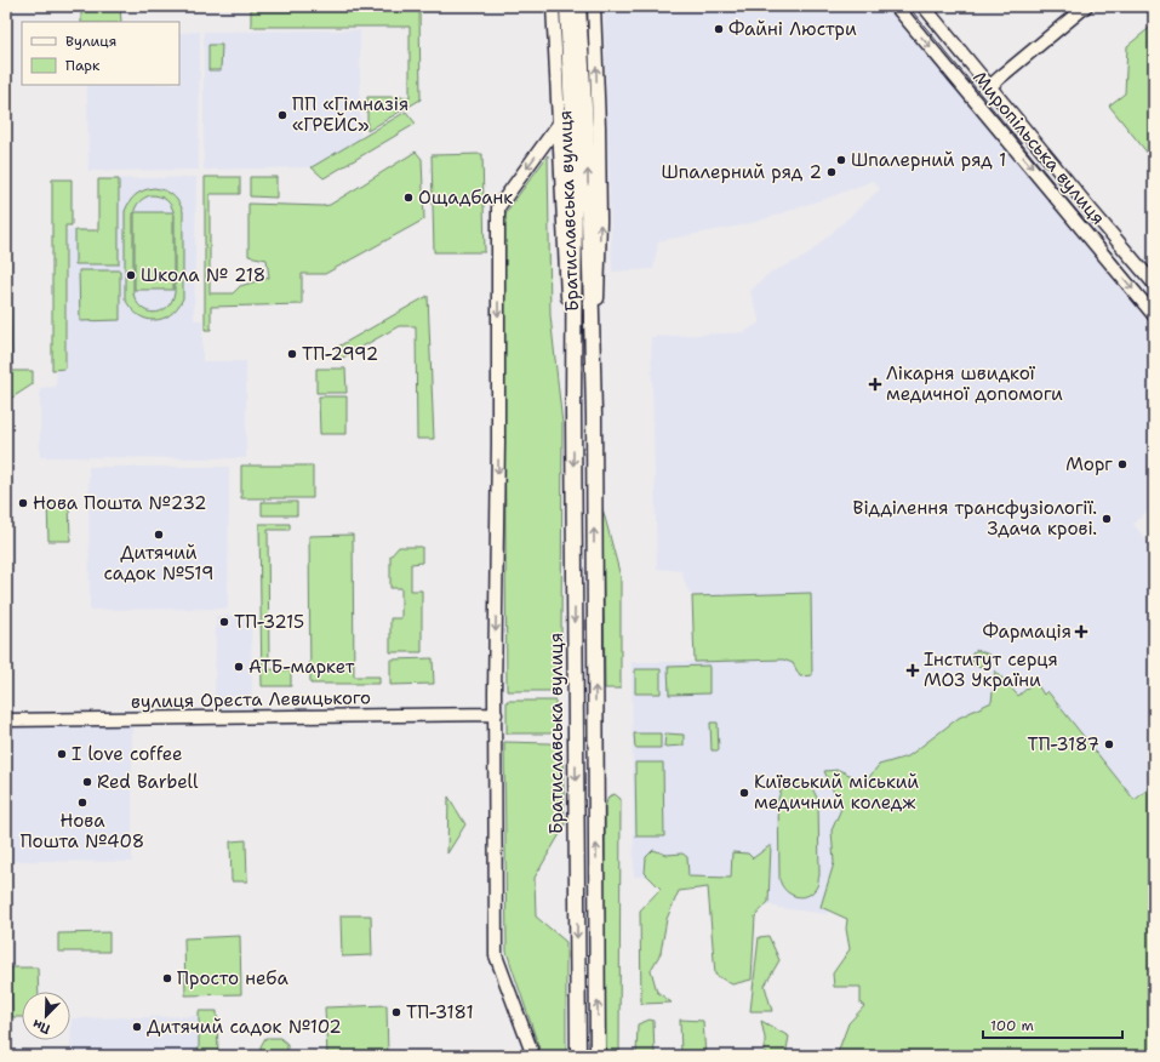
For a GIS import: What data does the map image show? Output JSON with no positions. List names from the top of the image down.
{
  "streets": {
    "main road": ["Братиславська вулиця"],
    "street": ["Миропільська вулиця", "вулиця Ореста Левицького"]
  },
  "places": {
    "other": [
      "Файні Люстри",
      "ПП «Гімназія «ГРЕЙС»",
      "Шпалерний ряд 1",
      "Шпалерний ряд 2",
      "Ощадбанк",
      "Школа № 218",
      "ТП-2992",
      "Морг",
      "Нова Пошта №232",
      "Відділення трансфузіології. Здача крові.",
      "Дитячий садок №519",
      "ТП-3215",
      "АТБ-маркет",
      "ТП-3187",
      "I love coffee",
      "Red Barbell",
      "Київський міський медичний коледж",
      "Нова Пошта №408",
      "Просто неба",
      "ТП-3181",
      "Дитячий садок №102"
    ],
    "health": ["Лікарня швидкої медичної допомоги", "Фармація", "Інститут серця МОЗ України"]
  },
  "legend": ["Вулиця", "Парк"],
  "scale_bar": "100 m",
  "north": "bottom left"
}
